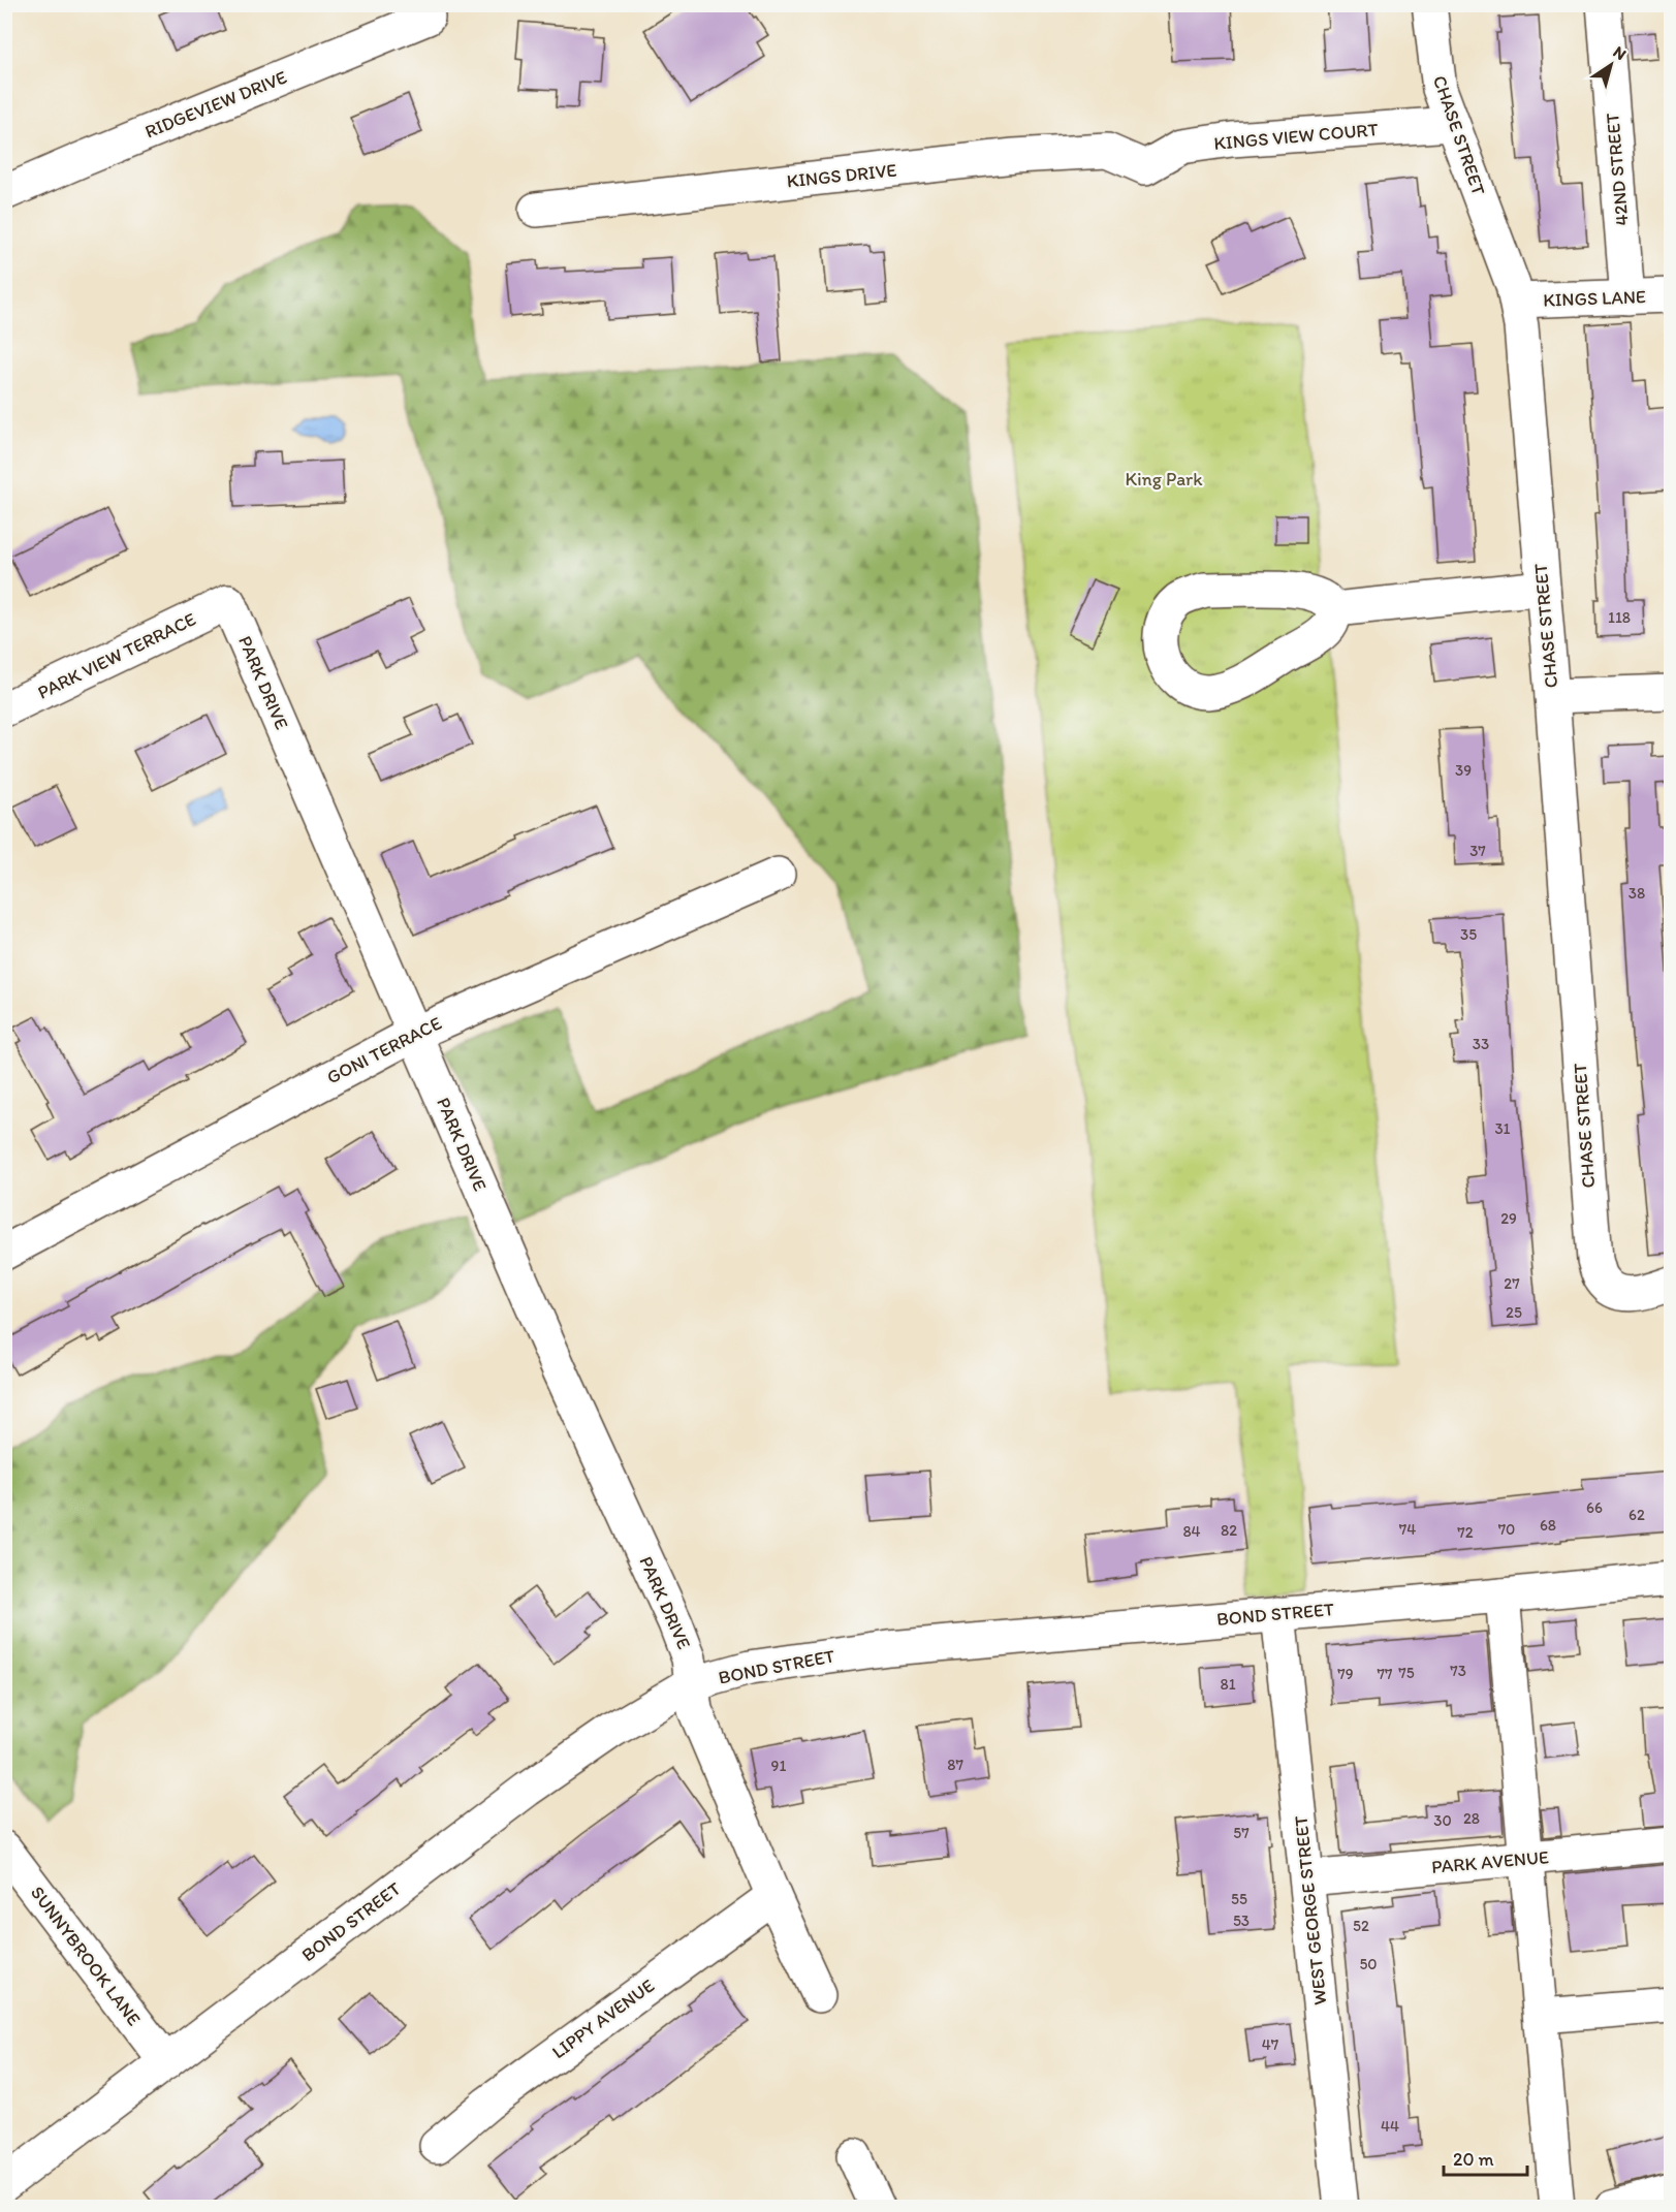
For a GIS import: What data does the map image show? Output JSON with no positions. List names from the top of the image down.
{
  "streets": {
    "street": [
      "RIDGEVIEW DRIVE",
      "CHASE STREET",
      "KINGS VIEW COURT",
      "42ND STREET",
      "KINGS DRIVE",
      "KINGS LANE",
      "PARK VIEW TERRACE",
      "PARK DRIVE",
      "GONI TERRACE",
      "BOND STREET",
      "PARK AVENUE",
      "WEST GEORGE STREET",
      "SUNNYBROOK LANE",
      "LIPPY AVENUE"
    ]
  },
  "crossings": [
    ["CHASE STREET", "KINGS VIEW COURT"],
    ["CHASE STREET", "KINGS LANE"],
    ["KINGS VIEW COURT", "KINGS DRIVE"],
    ["42ND STREET", "KINGS LANE"],
    ["PARK VIEW TERRACE", "PARK DRIVE"],
    ["PARK DRIVE", "GONI TERRACE"],
    ["PARK DRIVE", "BOND STREET"],
    ["BOND STREET", "WEST GEORGE STREET"],
    ["BOND STREET", "SUNNYBROOK LANE"],
    ["PARK AVENUE", "WEST GEORGE STREET"]
  ],
  "parks": ["King Park"],
  "house_numbers": [
    "118",
    "39",
    "37",
    "38",
    "35",
    "33",
    "31",
    "29",
    "27",
    "25",
    "66",
    "62",
    "68",
    "74",
    "70",
    "82",
    "84",
    "72",
    "73",
    "75",
    "79",
    "77",
    "81",
    "87",
    "91",
    "28",
    "30",
    "57",
    "55",
    "53",
    "52",
    "50",
    "47",
    "44"
  ],
  "scale_bar": "20 m",
  "north": "top right"
}
